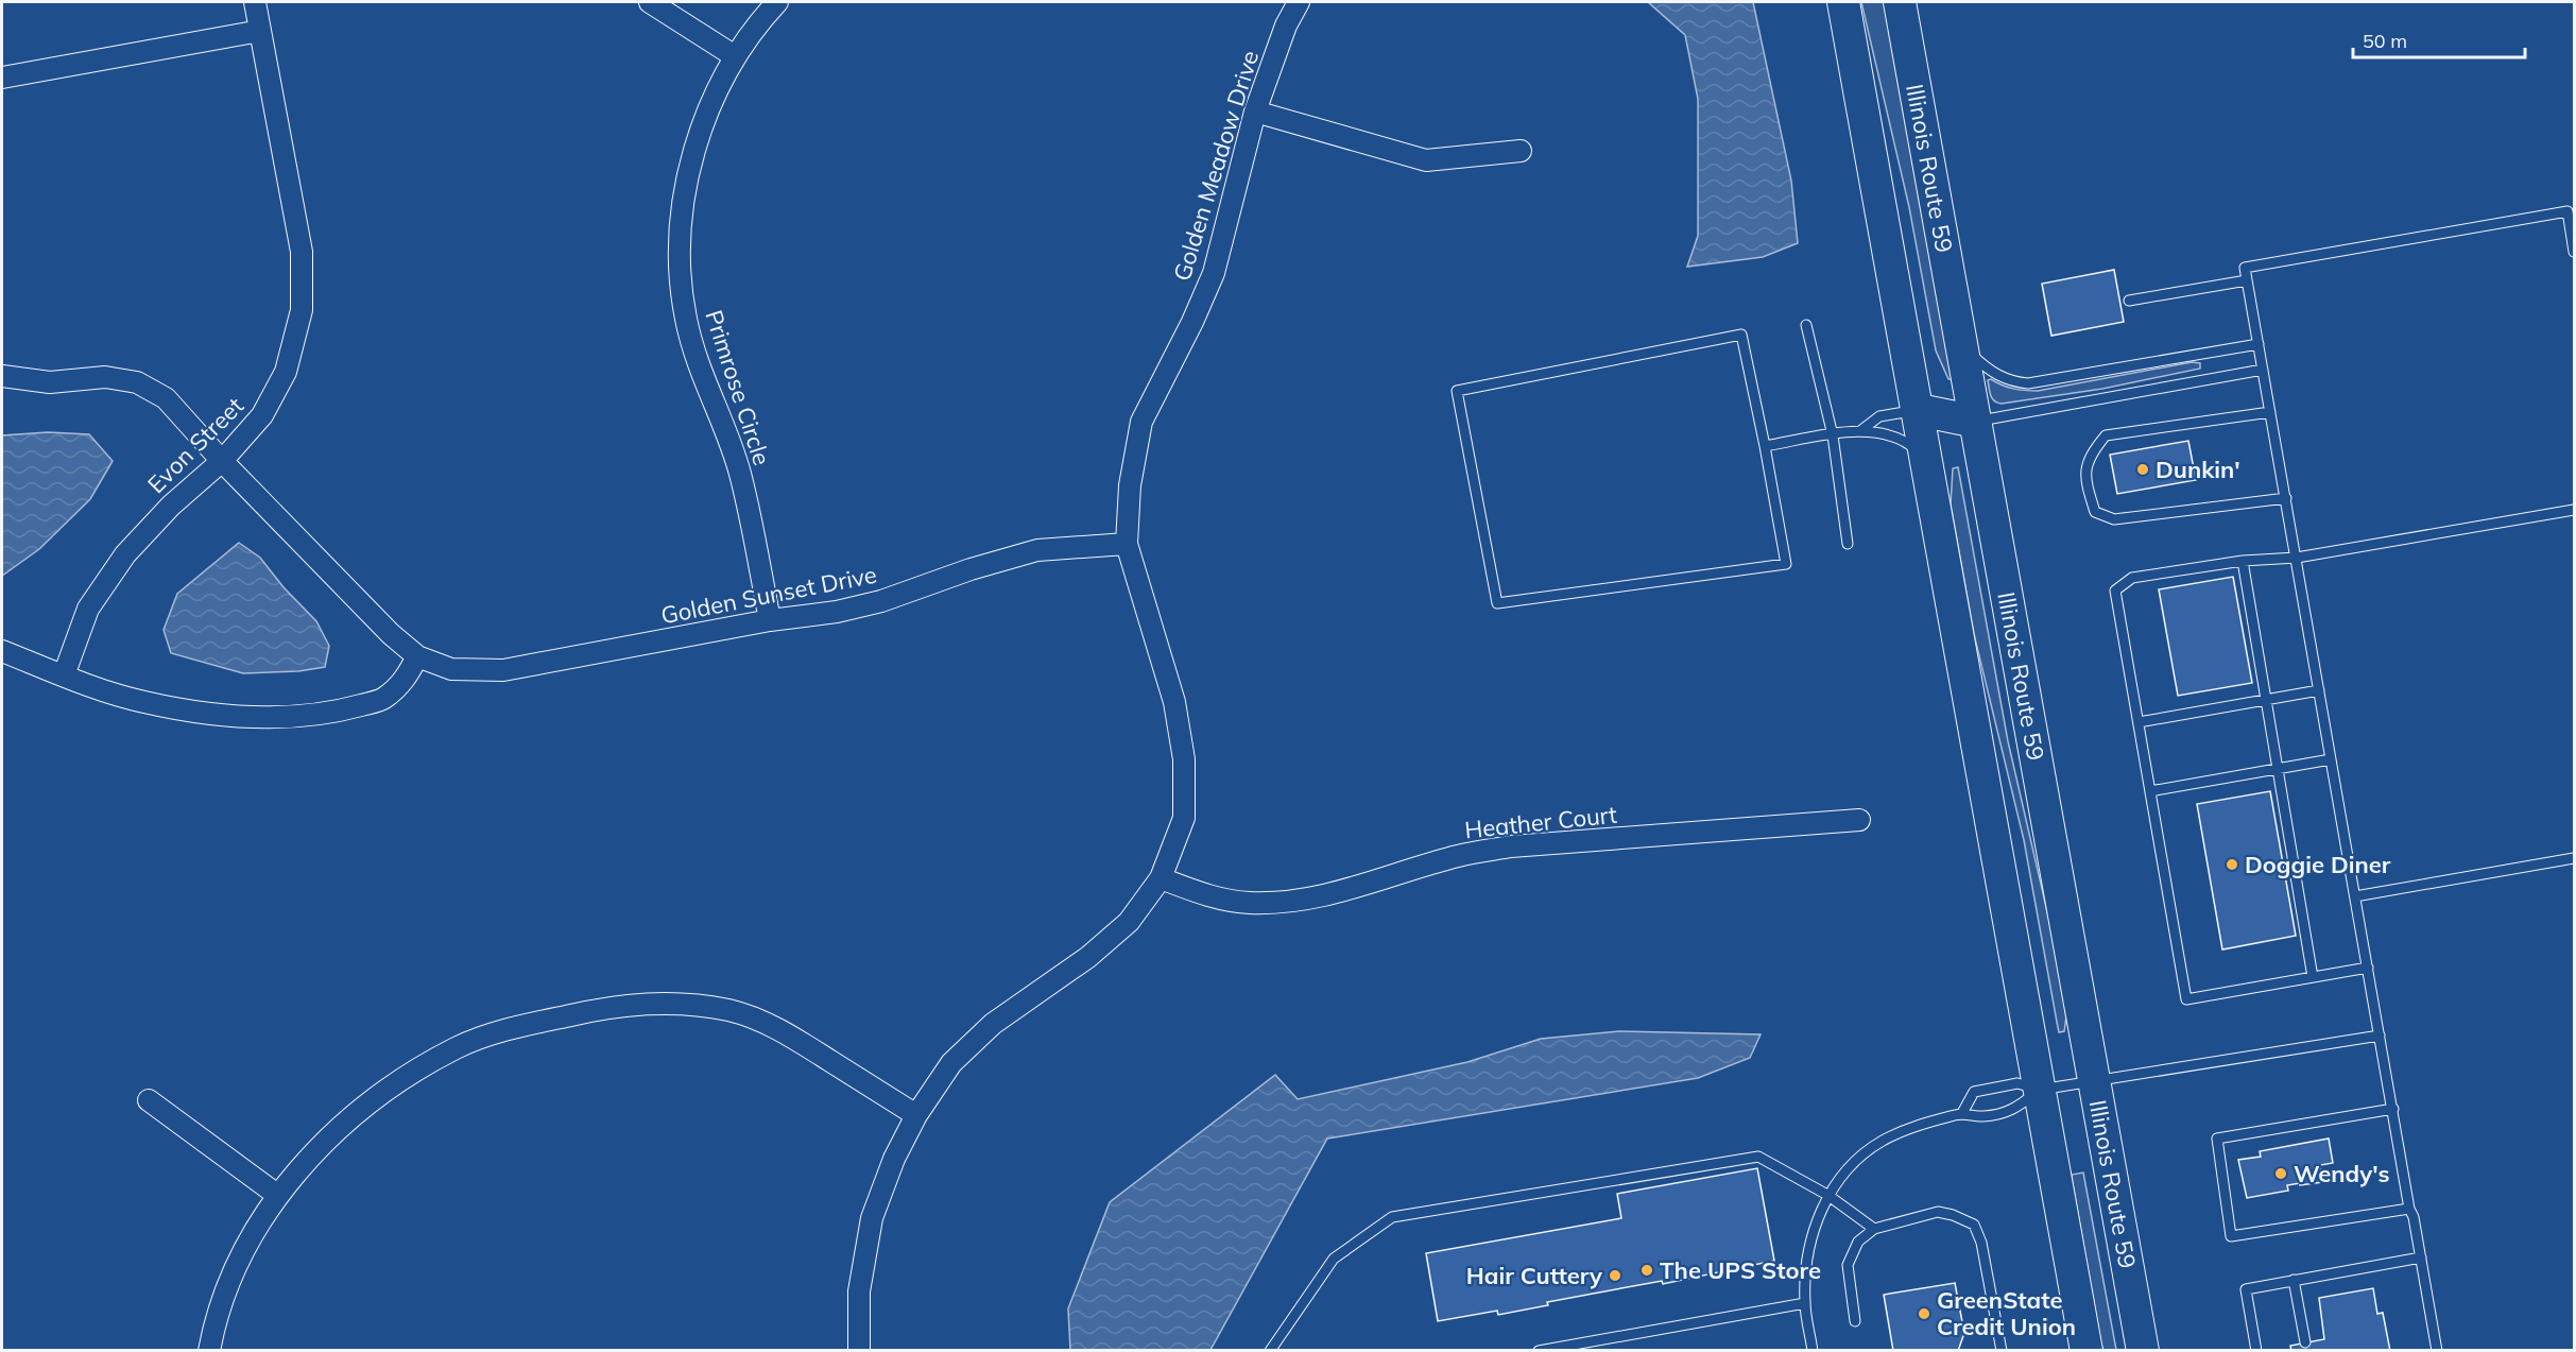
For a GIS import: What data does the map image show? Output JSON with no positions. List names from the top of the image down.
{
  "streets": {
    "main road": ["Illinois Route 59"],
    "street": [
      "Golden Meadow Drive",
      "Primrose Circle",
      "Evon Street",
      "Golden Sunset Drive",
      "Heather Court"
    ]
  },
  "crossings": [
    ["Golden Meadow Drive", "Golden Sunset Drive"],
    ["Golden Meadow Drive", "Heather Court"],
    ["Primrose Circle", "Golden Sunset Drive"],
    ["Evon Street", "Golden Sunset Drive"]
  ],
  "places": [
    "Dunkin'",
    "Doggie Diner",
    "Wendy's",
    "The UPS Store",
    "Hair Cuttery",
    "GreenState Credit Union"
  ],
  "scale_bar": "50 m"
}
